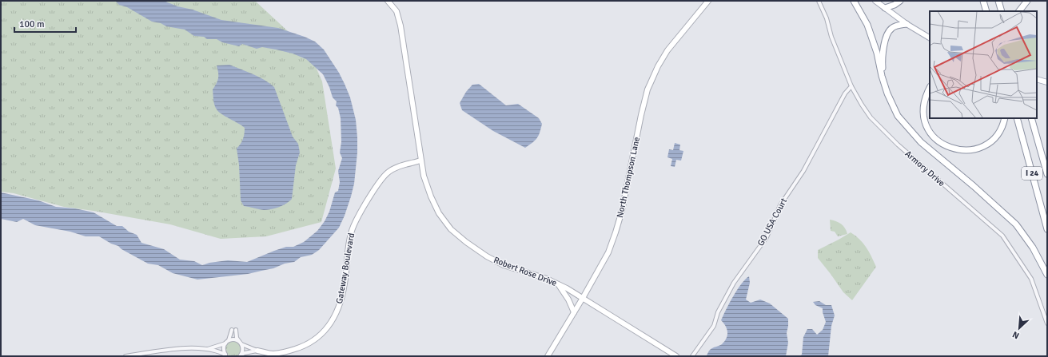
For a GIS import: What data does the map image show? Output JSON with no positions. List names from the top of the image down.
{
  "streets": {
    "highway": ["I 24"],
    "street": [
      "Armory Drive",
      "North Thompson Lane",
      "GO USA Court",
      "Gateway Boulevard",
      "Robert Rose Drive"
    ]
  },
  "crossings": [
    ["Armory Drive", "GO USA Court"],
    ["North Thompson Lane", "Robert Rose Drive"],
    ["Gateway Boulevard", "Robert Rose Drive"]
  ],
  "scale_bar": "100 m",
  "north": "bottom left"
}
